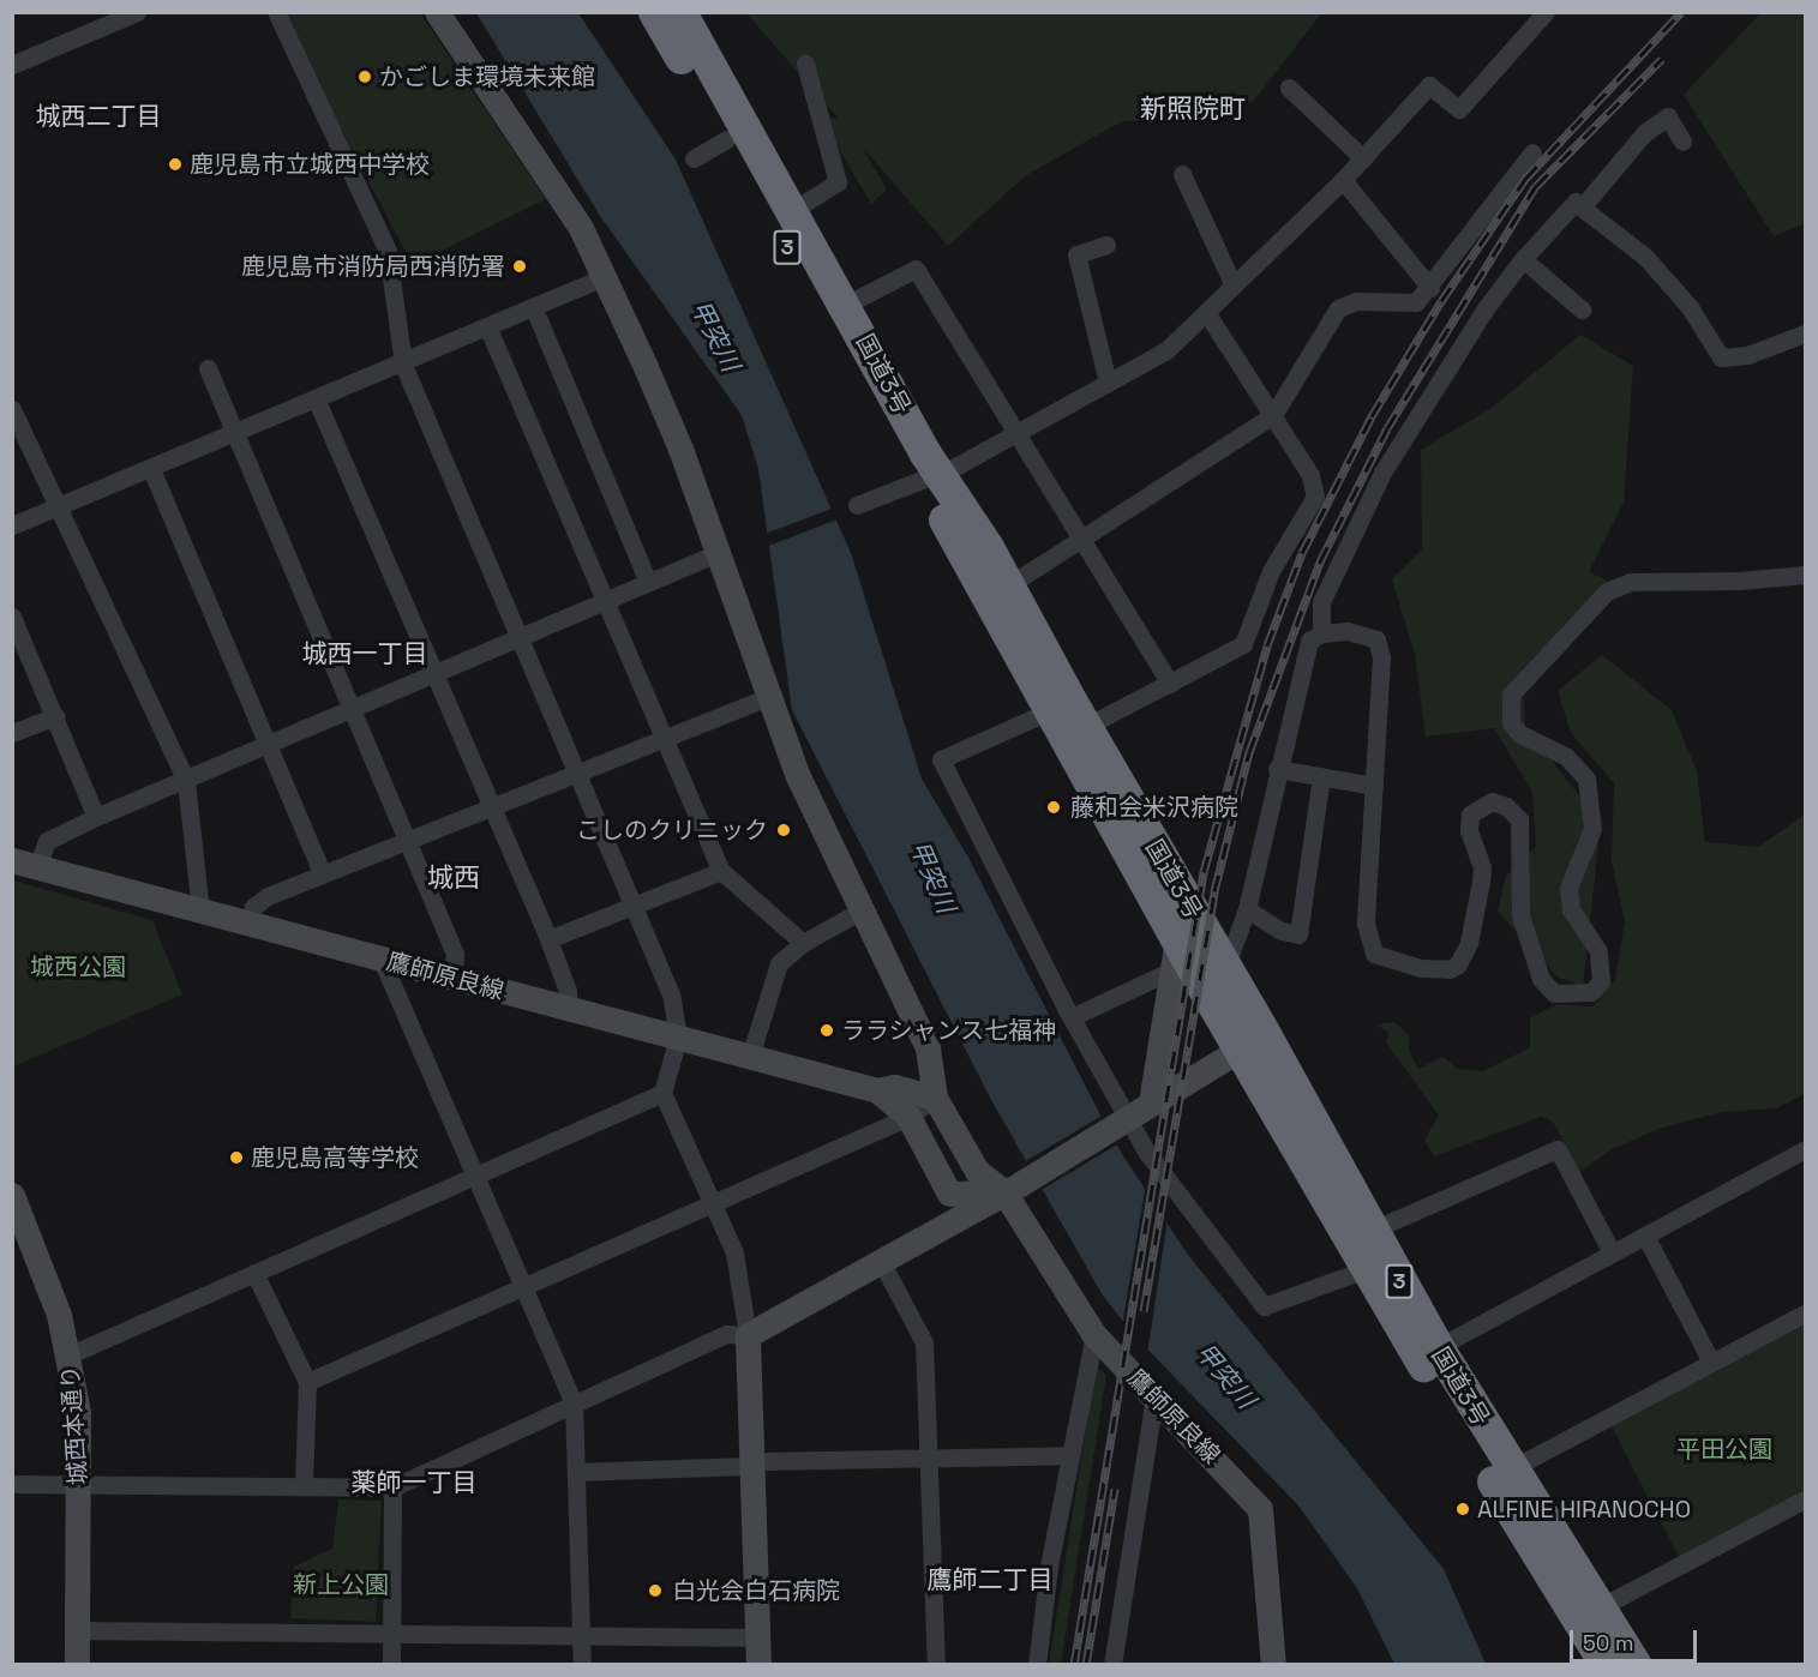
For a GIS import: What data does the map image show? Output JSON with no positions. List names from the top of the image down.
{
  "streets": {
    "highway": ["3", "国道3号"],
    "street": ["鷹師原良線", "城西本通り"]
  },
  "districts": [
    "新照院町",
    "城西二丁目",
    "城西一丁目",
    "城西",
    "薬師一丁目",
    "鷹師二丁目"
  ],
  "water": ["甲突川"],
  "parks": ["城西公園", "平田公園", "新上公園"],
  "places": [
    "かごしま環境未来館",
    "鹿児島市立城西中学校",
    "鹿児島市消防局西消防署",
    "藤和会米沢病院",
    "こしのクリニック",
    "ララシャンス七福神",
    "鹿児島高等学校",
    "ALFINE HIRANOCHO",
    "白光会白石病院"
  ],
  "scale_bar": "50 m"
}
